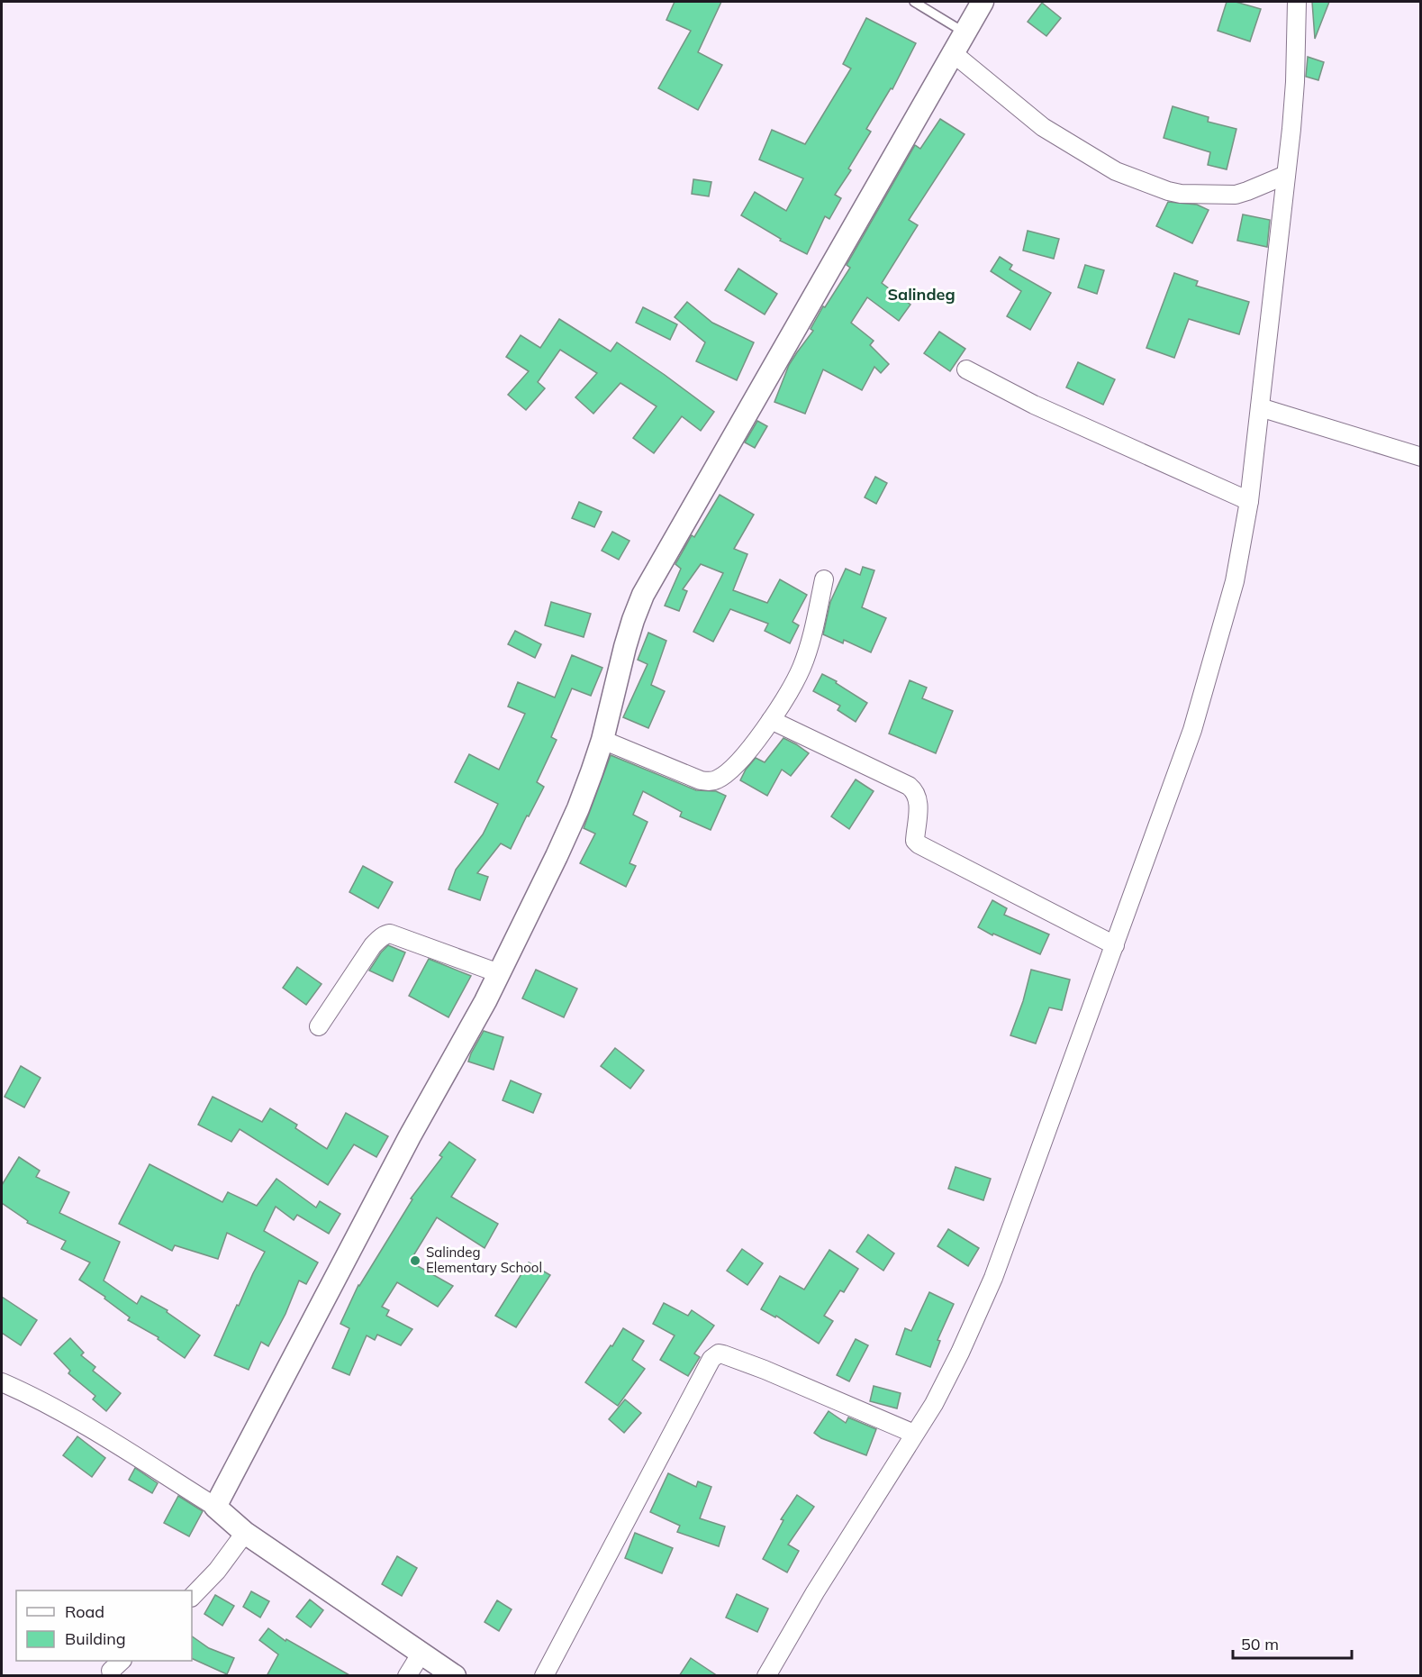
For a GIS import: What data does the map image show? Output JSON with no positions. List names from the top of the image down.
{
  "districts": ["Salindeg"],
  "places": ["Salindeg Elementary School"],
  "legend": ["Road", "Building"],
  "scale_bar": "50 m"
}
